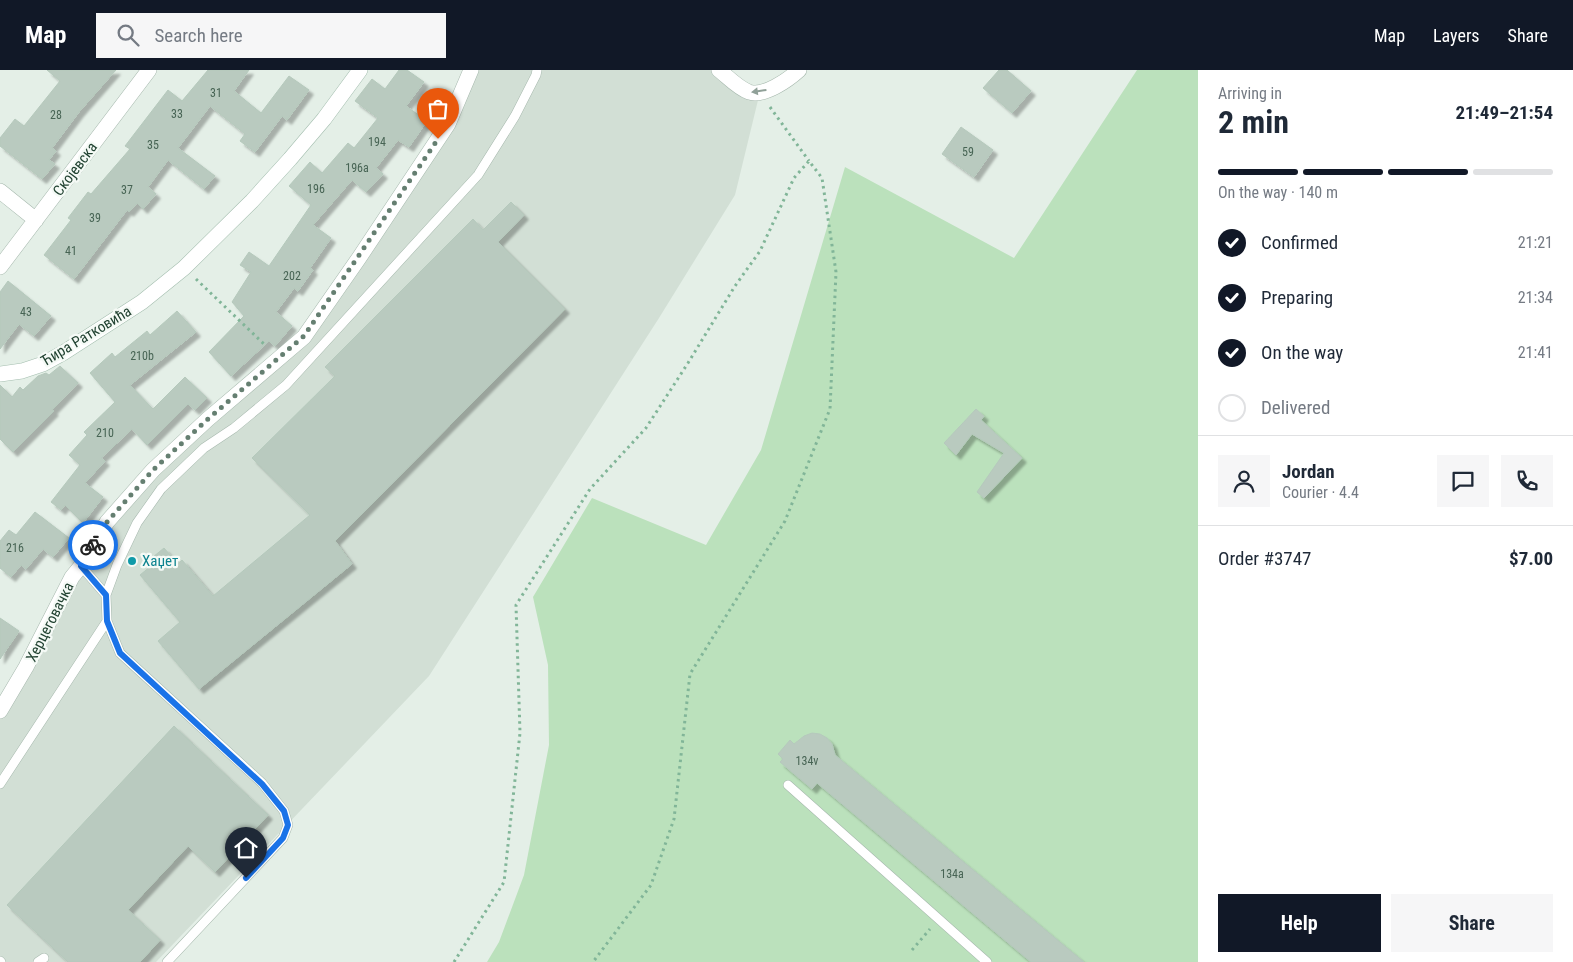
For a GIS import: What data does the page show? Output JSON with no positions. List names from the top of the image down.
{
  "streets": {
    "street": ["Скојевска", "Ћира Ратковића", "Херцеговачка"]
  },
  "places": ["Хаџет"],
  "house_numbers": [
    "31",
    "33",
    "28",
    "194",
    "35",
    "59",
    "196a",
    "196",
    "37",
    "39",
    "41",
    "202",
    "43",
    "210b",
    "210",
    "216",
    "134v",
    "134a"
  ],
  "page": {
    "header": "Map",
    "search": "Search here",
    "nav": ["Map", "Layers", "Share"],
    "heading": ["2 min", "Arriving in", "21:49–21:54"],
    "panel": [
      "Jordan",
      "Courier · 4.4",
      "Order #3747",
      "$7.00"
    ],
    "bar": "On the way · 140 m",
    "list": [
      ["Confirmed", "21:21"],
      ["Preparing", "21:34"],
      ["On the way", "21:41"],
      "Delivered"
    ],
    "buttons": ["Help", "Share"]
  }
}
